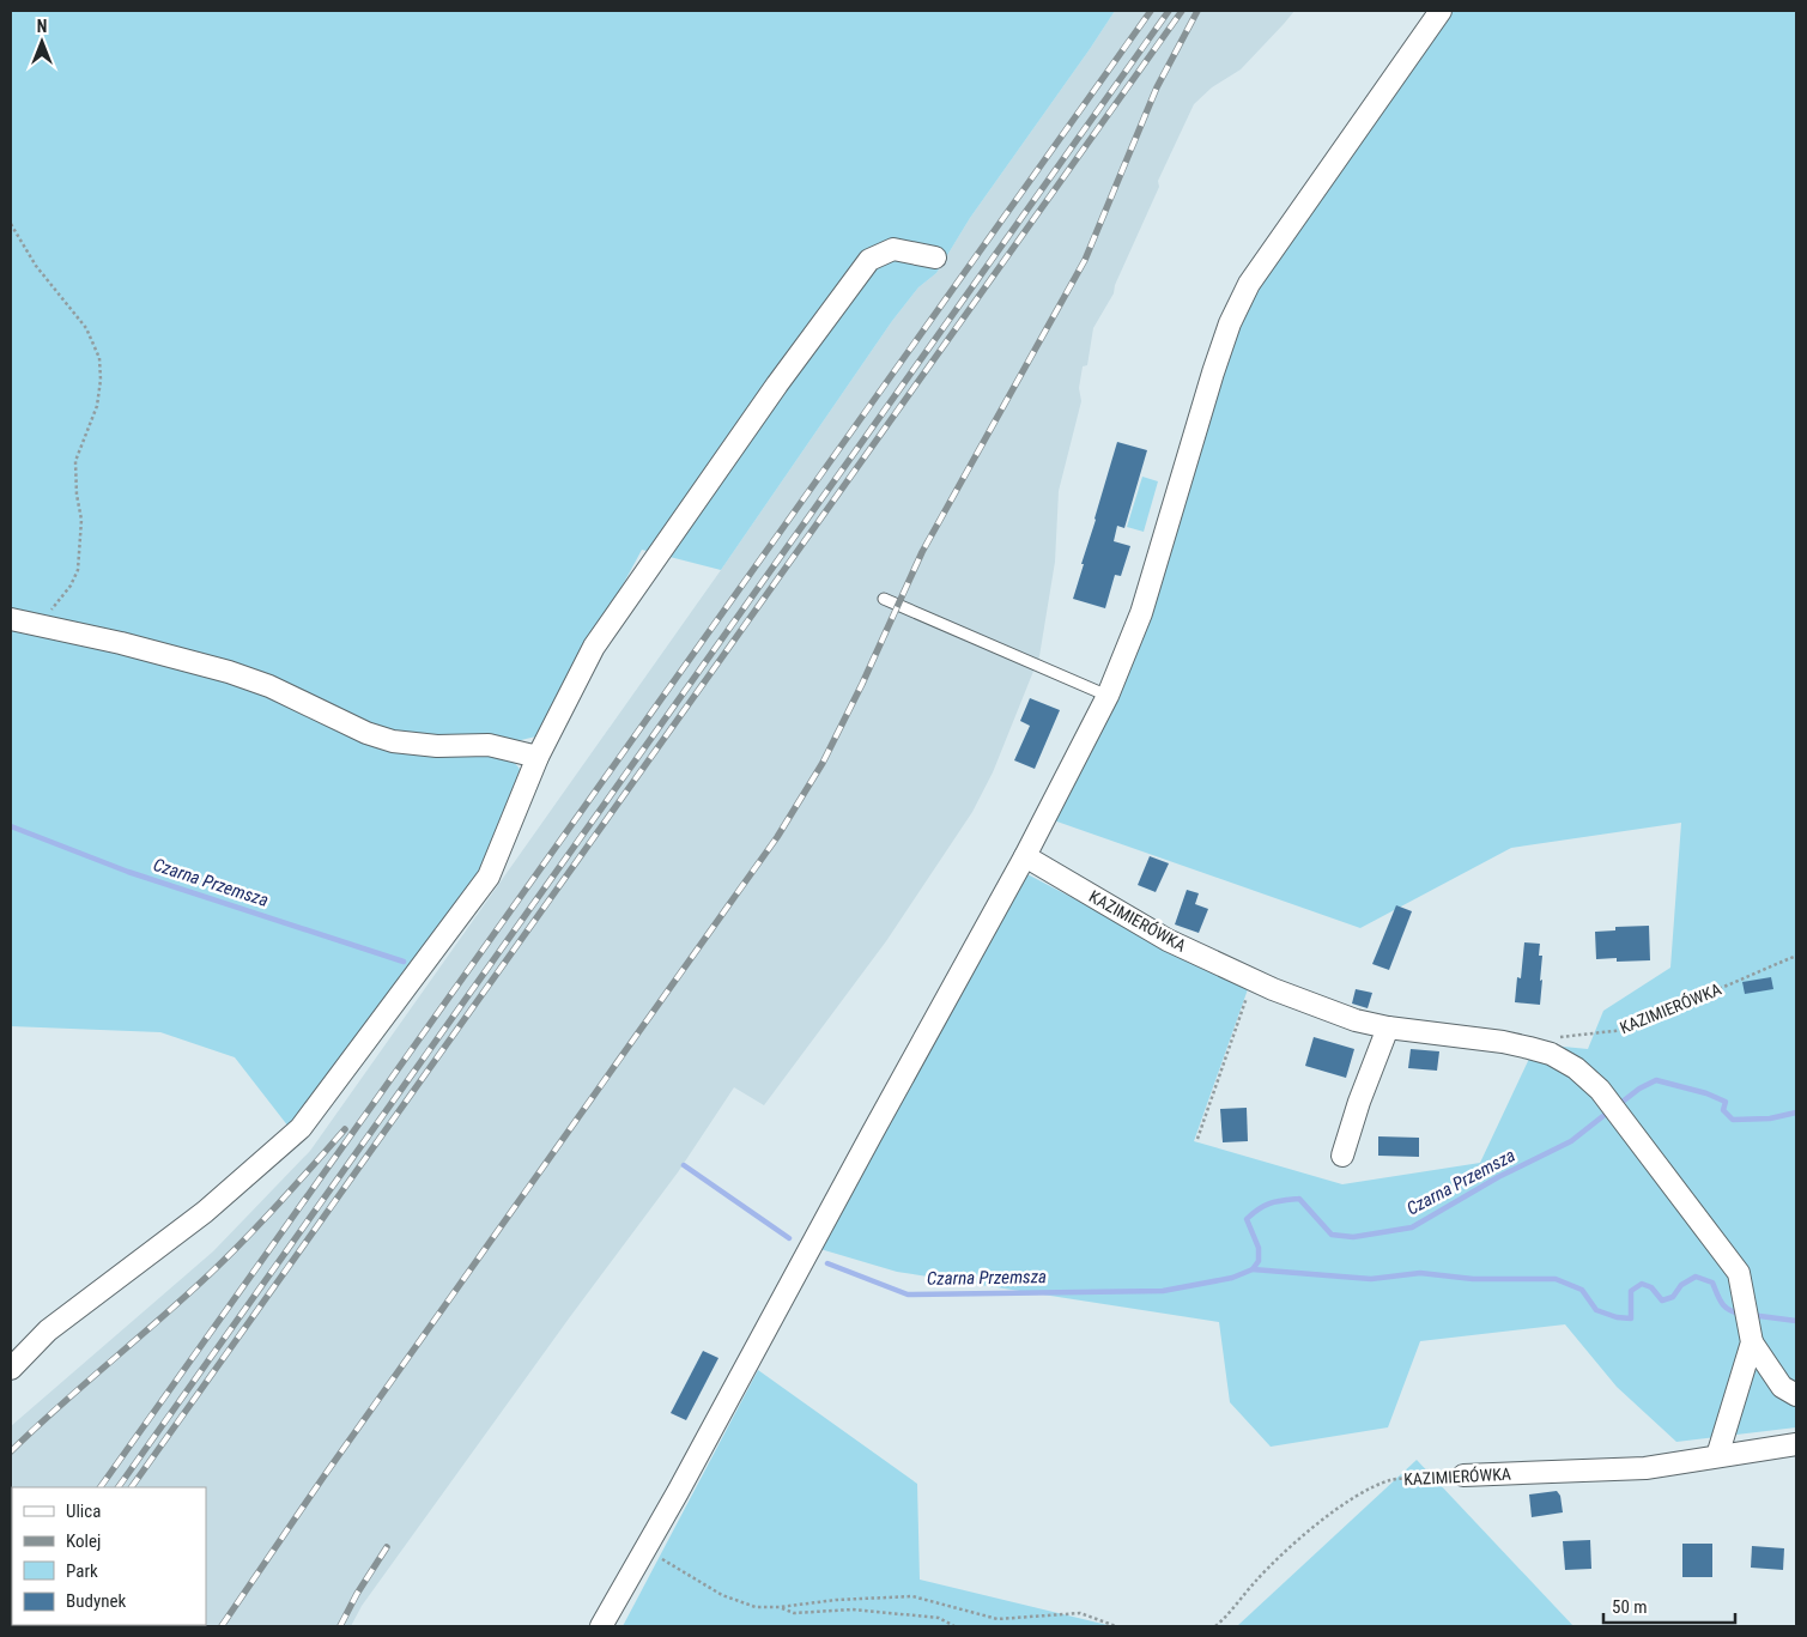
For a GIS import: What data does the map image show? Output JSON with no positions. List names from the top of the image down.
{
  "streets": {
    "street": ["KAZIMIERÓWKA"]
  },
  "water": ["Czarna Przemsza"],
  "legend": [
    "Ulica",
    "Kolej",
    "Park",
    "Budynek"
  ],
  "scale_bar": "50 m",
  "north": "top"
}
